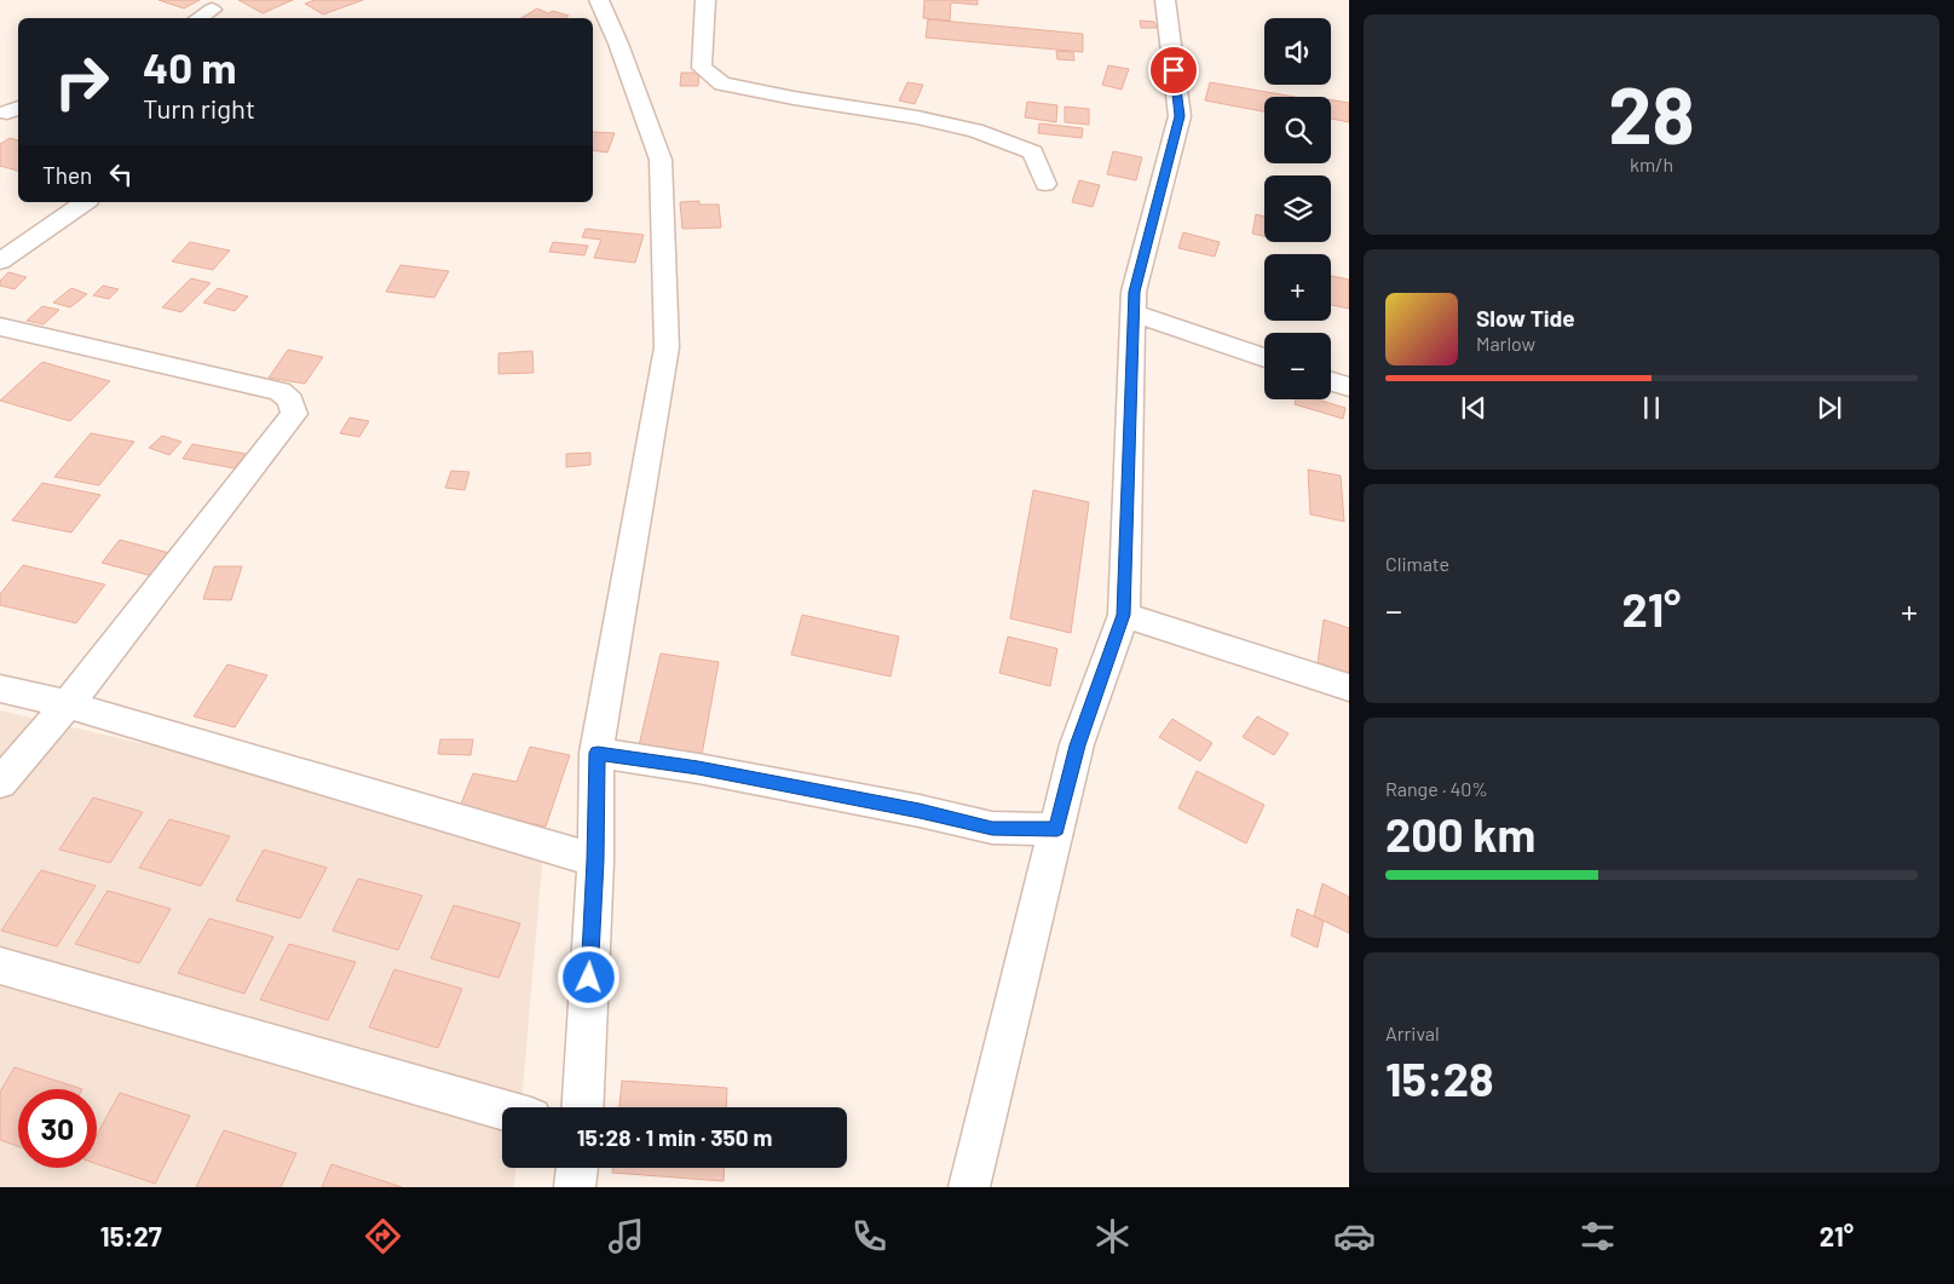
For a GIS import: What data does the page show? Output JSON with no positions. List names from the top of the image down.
{
  "page": {
    "tile": [
      ["28", "km/h"],
      "Climate",
      ["Range · 40%", "200 km"],
      ["Arrival", "15:28"]
    ],
    "map_buttons": ["+", "−"],
    "turn": ["40 m", "Turn right"],
    "then": "Then",
    "song": ["Slow Tide", "Marlow"],
    "heat": ["−", "21°", "+"],
    "limit": "30",
    "trip": "15:28 · 1 min · 350 m",
    "tabs": ["15:27", "21°"]
  }
}
